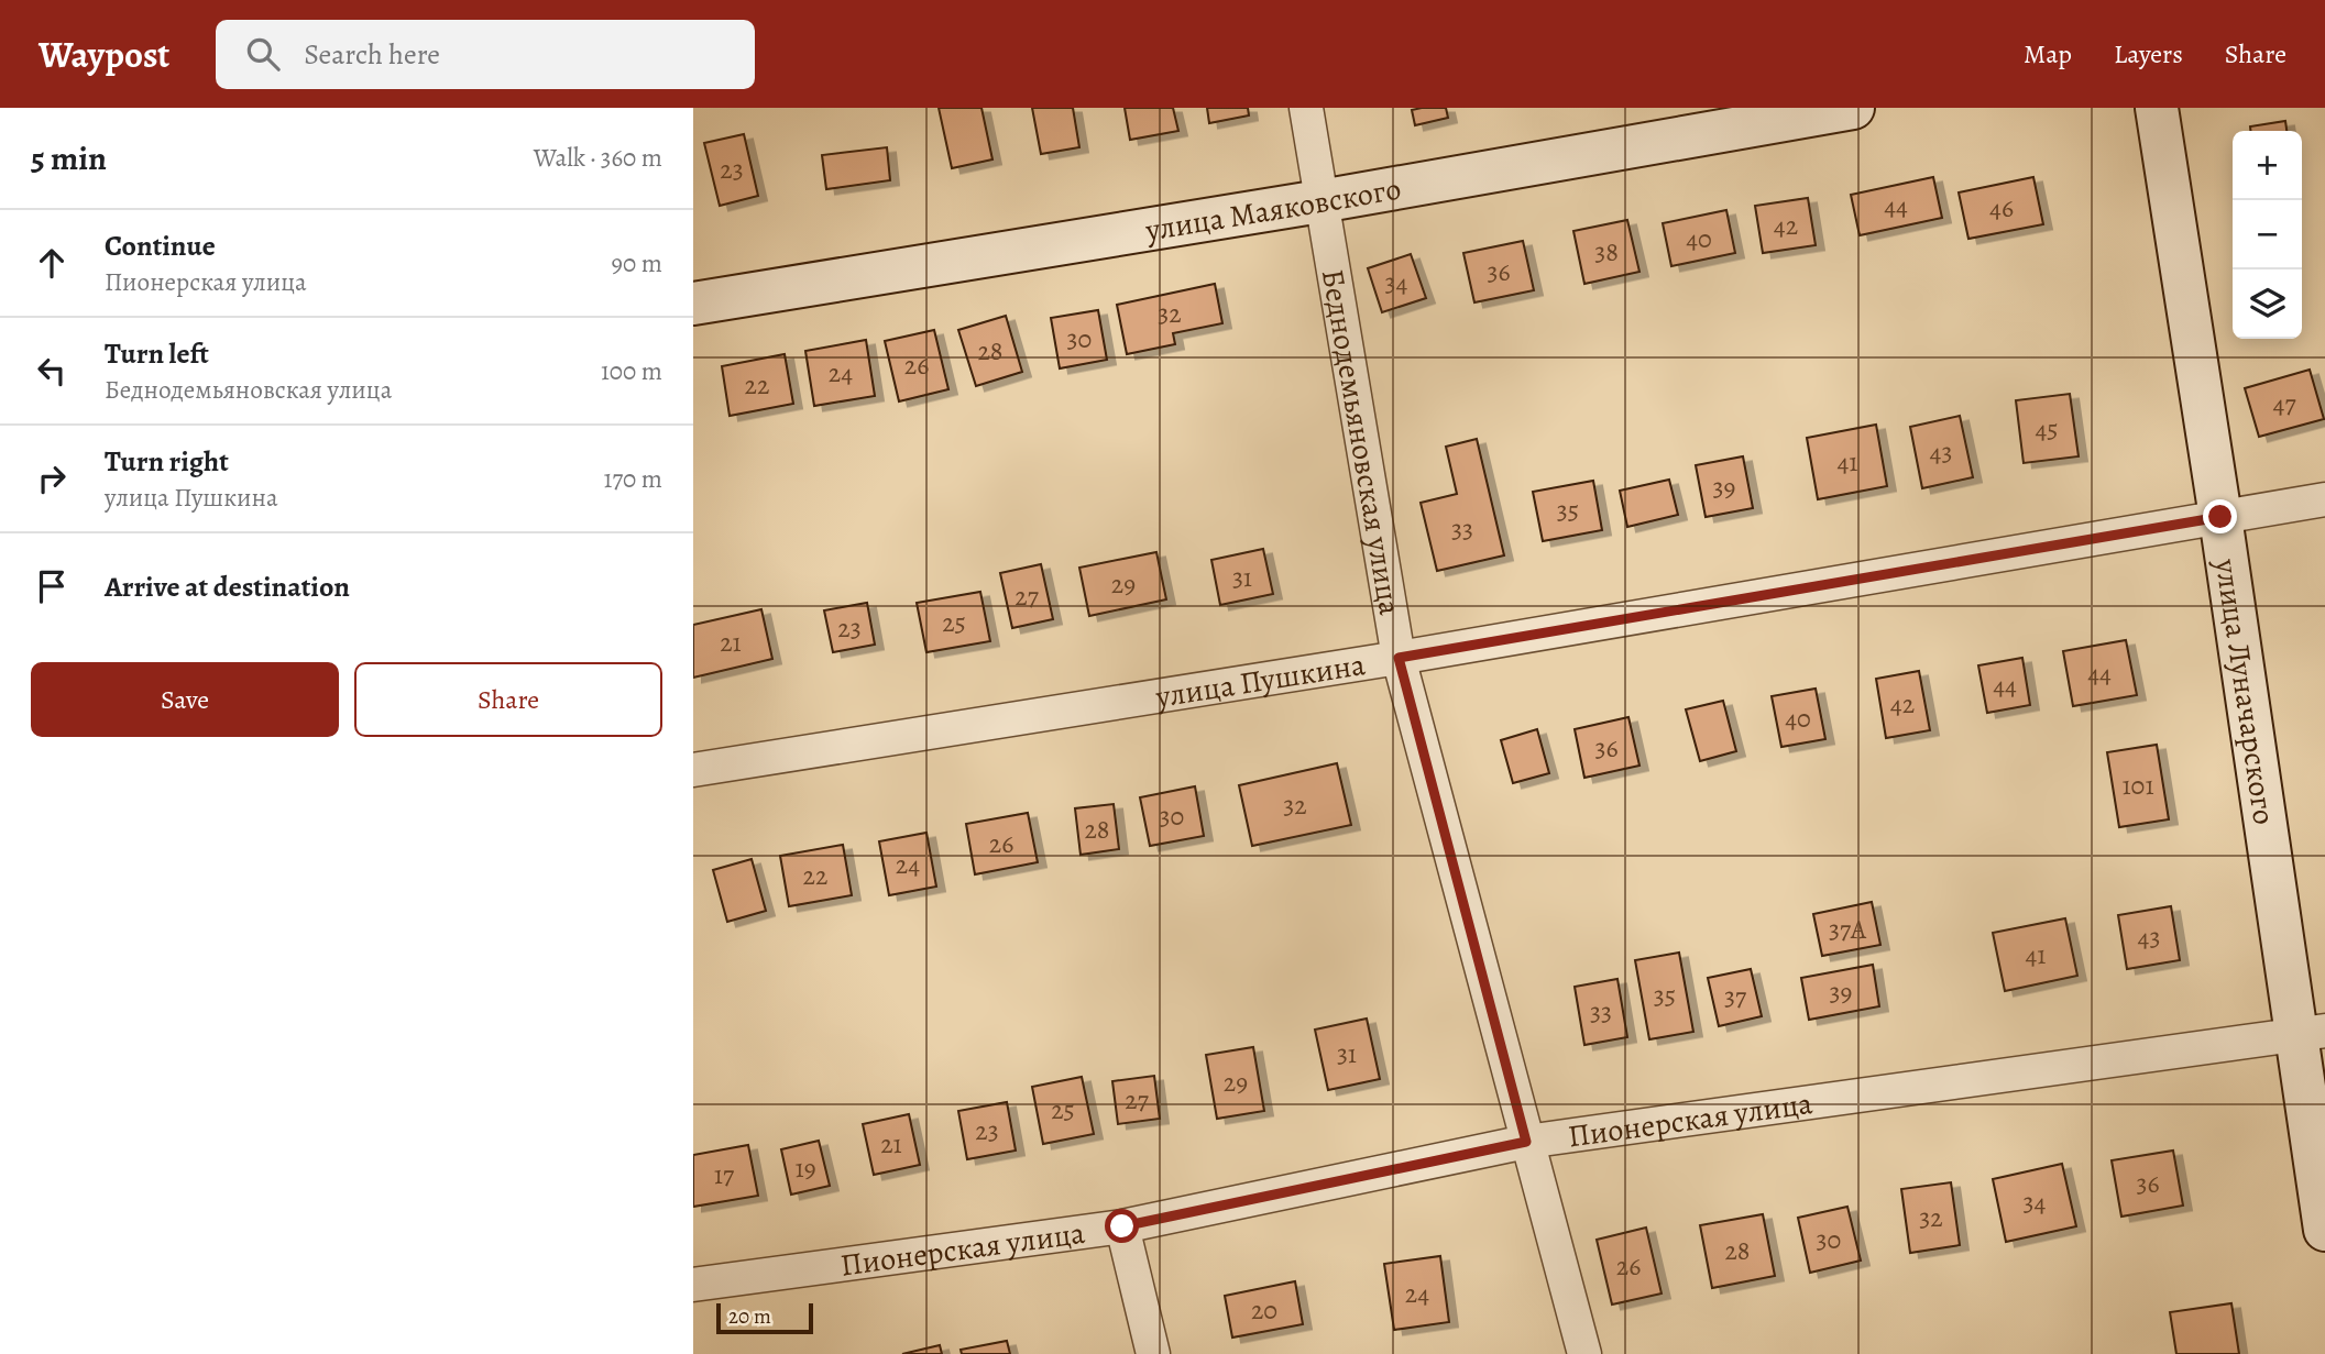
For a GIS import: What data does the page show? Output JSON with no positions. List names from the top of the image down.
{
  "streets": {
    "street": [
      "улица Маяковского",
      "Беднодемьяновская улица",
      "улица Пушкина",
      "улица Луначарского",
      "Пионерская улица"
    ]
  },
  "crossings": [
    ["улица Маяковского", "Беднодемьяновская улица"],
    ["Беднодемьяновская улица", "улица Пушкина"],
    ["Беднодемьяновская улица", "Пионерская улица"],
    ["улица Пушкина", "улица Луначарского"],
    ["улица Луначарского", "Пионерская улица"]
  ],
  "house_numbers": [
    "23",
    "44",
    "46",
    "42",
    "40",
    "38",
    "36",
    "34",
    "32",
    "30",
    "28",
    "26",
    "24",
    "22",
    "47",
    "45",
    "43",
    "41",
    "39",
    "35",
    "33",
    "31",
    "29",
    "27",
    "25",
    "23",
    "21",
    "44",
    "44",
    "42",
    "40",
    "36",
    "101",
    "32",
    "30",
    "28",
    "26",
    "24",
    "22",
    "37А",
    "43",
    "41",
    "39",
    "35",
    "37",
    "33",
    "31",
    "29",
    "27",
    "25",
    "23",
    "21",
    "19",
    "17",
    "36",
    "34",
    "32",
    "30",
    "28",
    "26",
    "24",
    "20"
  ],
  "scale_bar": "20 m",
  "page": {
    "header": "Waypost",
    "search": "Search here",
    "nav": ["Map", "Layers", "Share"],
    "heading": ["5 min", "Walk · 360 m"],
    "map_buttons": ["+", "−"],
    "list": [
      ["Continue", "Пионерская улица", "90 m"],
      ["Turn left", "Беднодемьяновская улица", "100 m"],
      ["Turn right", "улица Пушкина", "170 m"],
      "Arrive at destination"
    ],
    "buttons": ["Save", "Share"],
    "scale": "20 m"
  }
}
